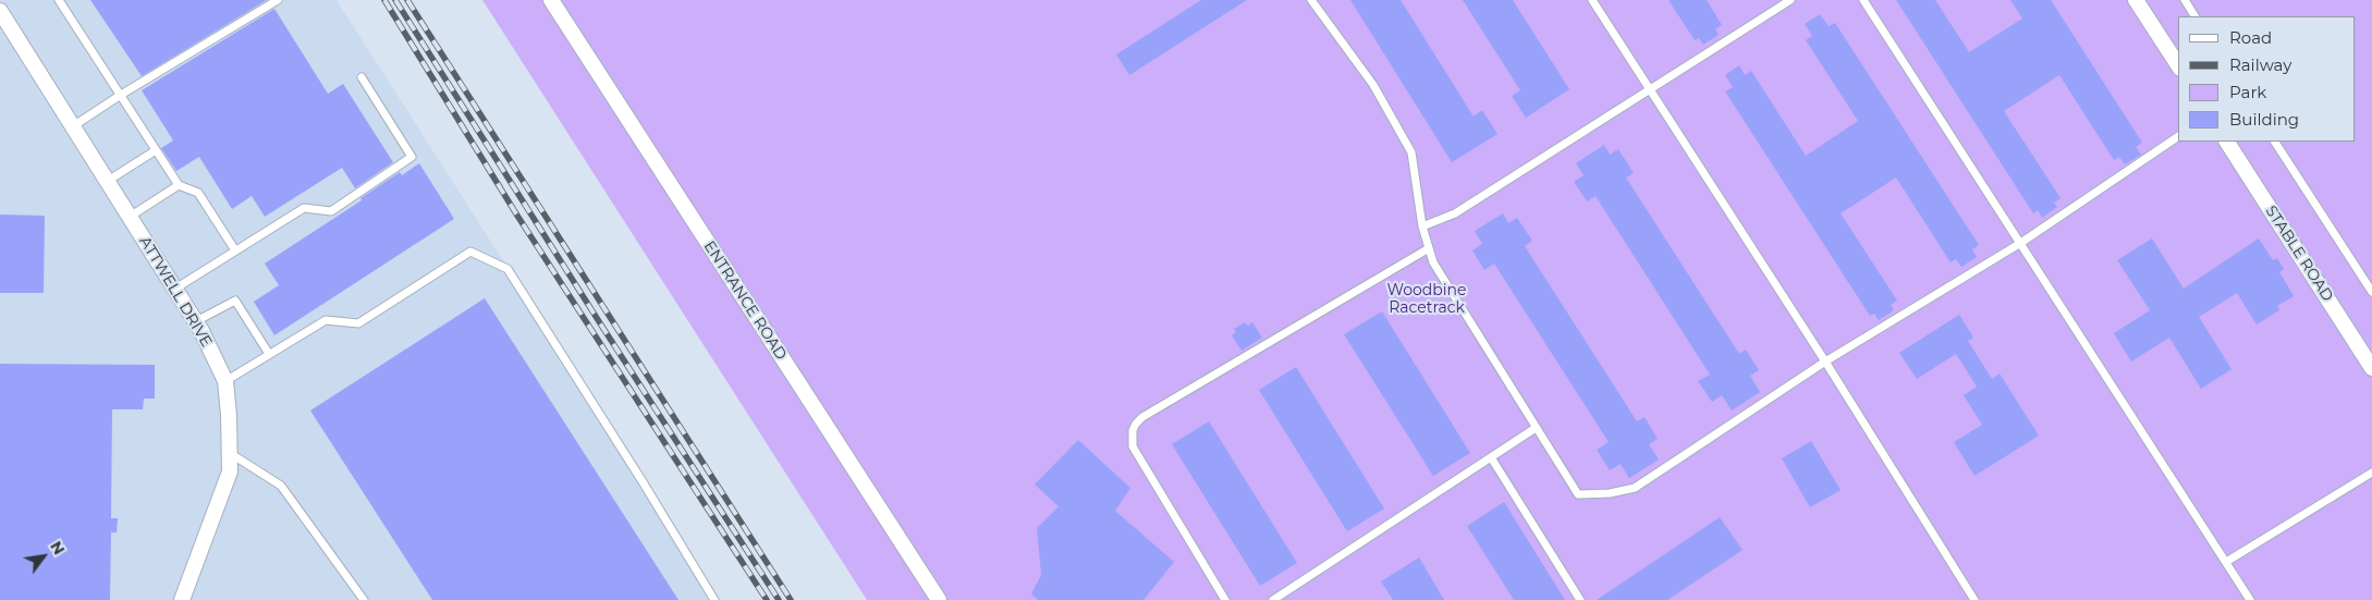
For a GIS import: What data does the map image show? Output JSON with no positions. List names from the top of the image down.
{
  "streets": {
    "street": ["STABLE ROAD", "ATTWELL DRIVE", "ENTRANCE ROAD"]
  },
  "parks": ["Woodbine Racetrack"],
  "legend": [
    "Road",
    "Railway",
    "Park",
    "Building"
  ],
  "north": "top right"
}
